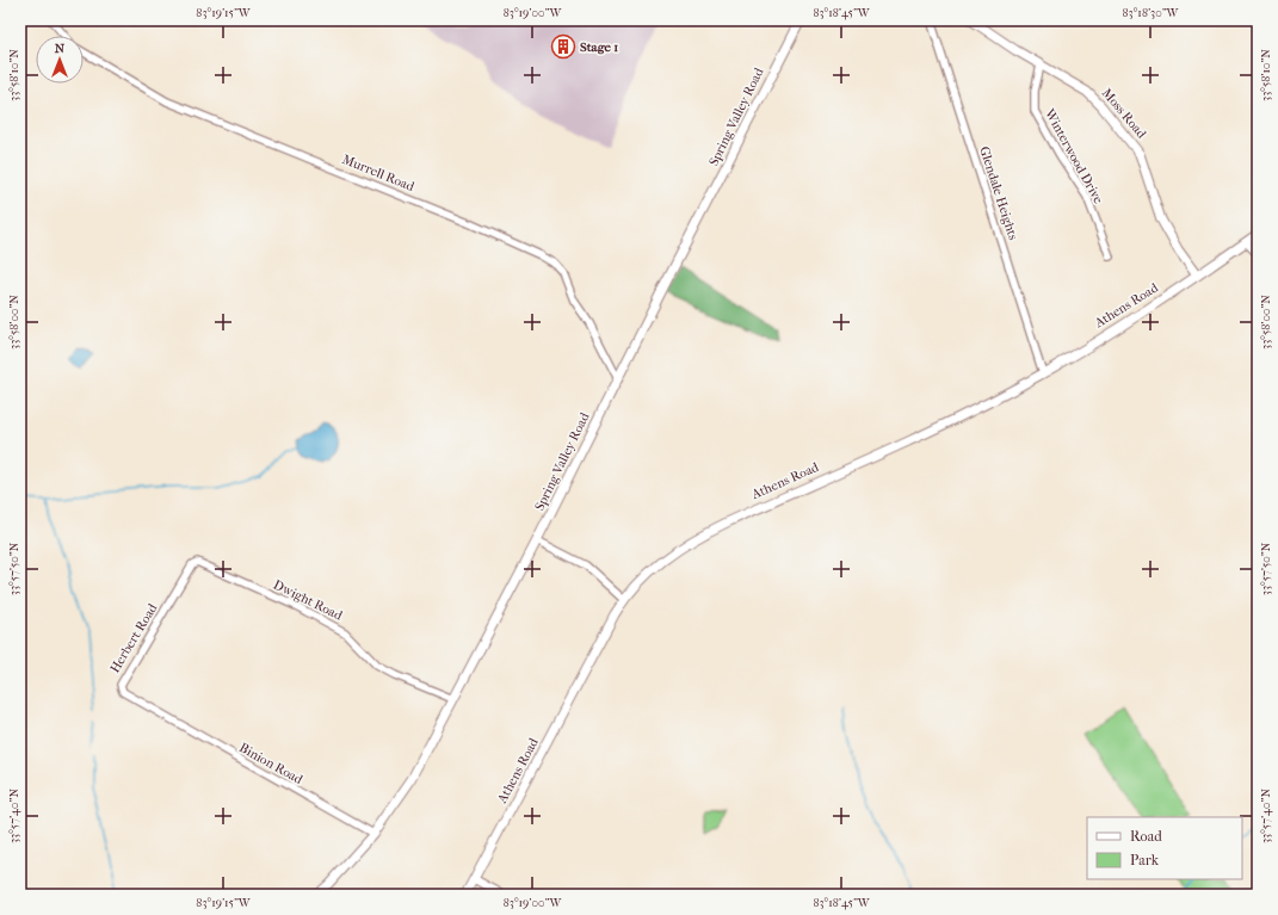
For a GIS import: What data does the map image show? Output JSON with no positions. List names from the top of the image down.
{
  "streets": {
    "street": [
      "Moss Road",
      "Spring Valley Road",
      "Winterwood Drive",
      "Murrell Road",
      "Glendale Heights",
      "Athens Road",
      "Dwight Road",
      "Herbert Road",
      "Binion Road"
    ]
  },
  "crossings": [
    ["Moss Road", "Winterwood Drive"],
    ["Moss Road", "Athens Road"],
    ["Spring Valley Road", "Murrell Road"],
    ["Spring Valley Road", "Dwight Road"],
    ["Spring Valley Road", "Binion Road"],
    ["Glendale Heights", "Athens Road"],
    ["Dwight Road", "Herbert Road"],
    ["Herbert Road", "Binion Road"]
  ],
  "places": {
    "building": ["Stage 1"]
  },
  "legend": ["Road", "Park"],
  "north": "top",
  "coordinates": [
    "83°19'15\"W",
    "83°19'00\"W",
    "83°18'45\"W",
    "83°18'30\"W",
    "33°58'10\"N",
    "33°58'00\"N",
    "33°57'50\"N",
    "33°57'40\"N"
  ]
}
